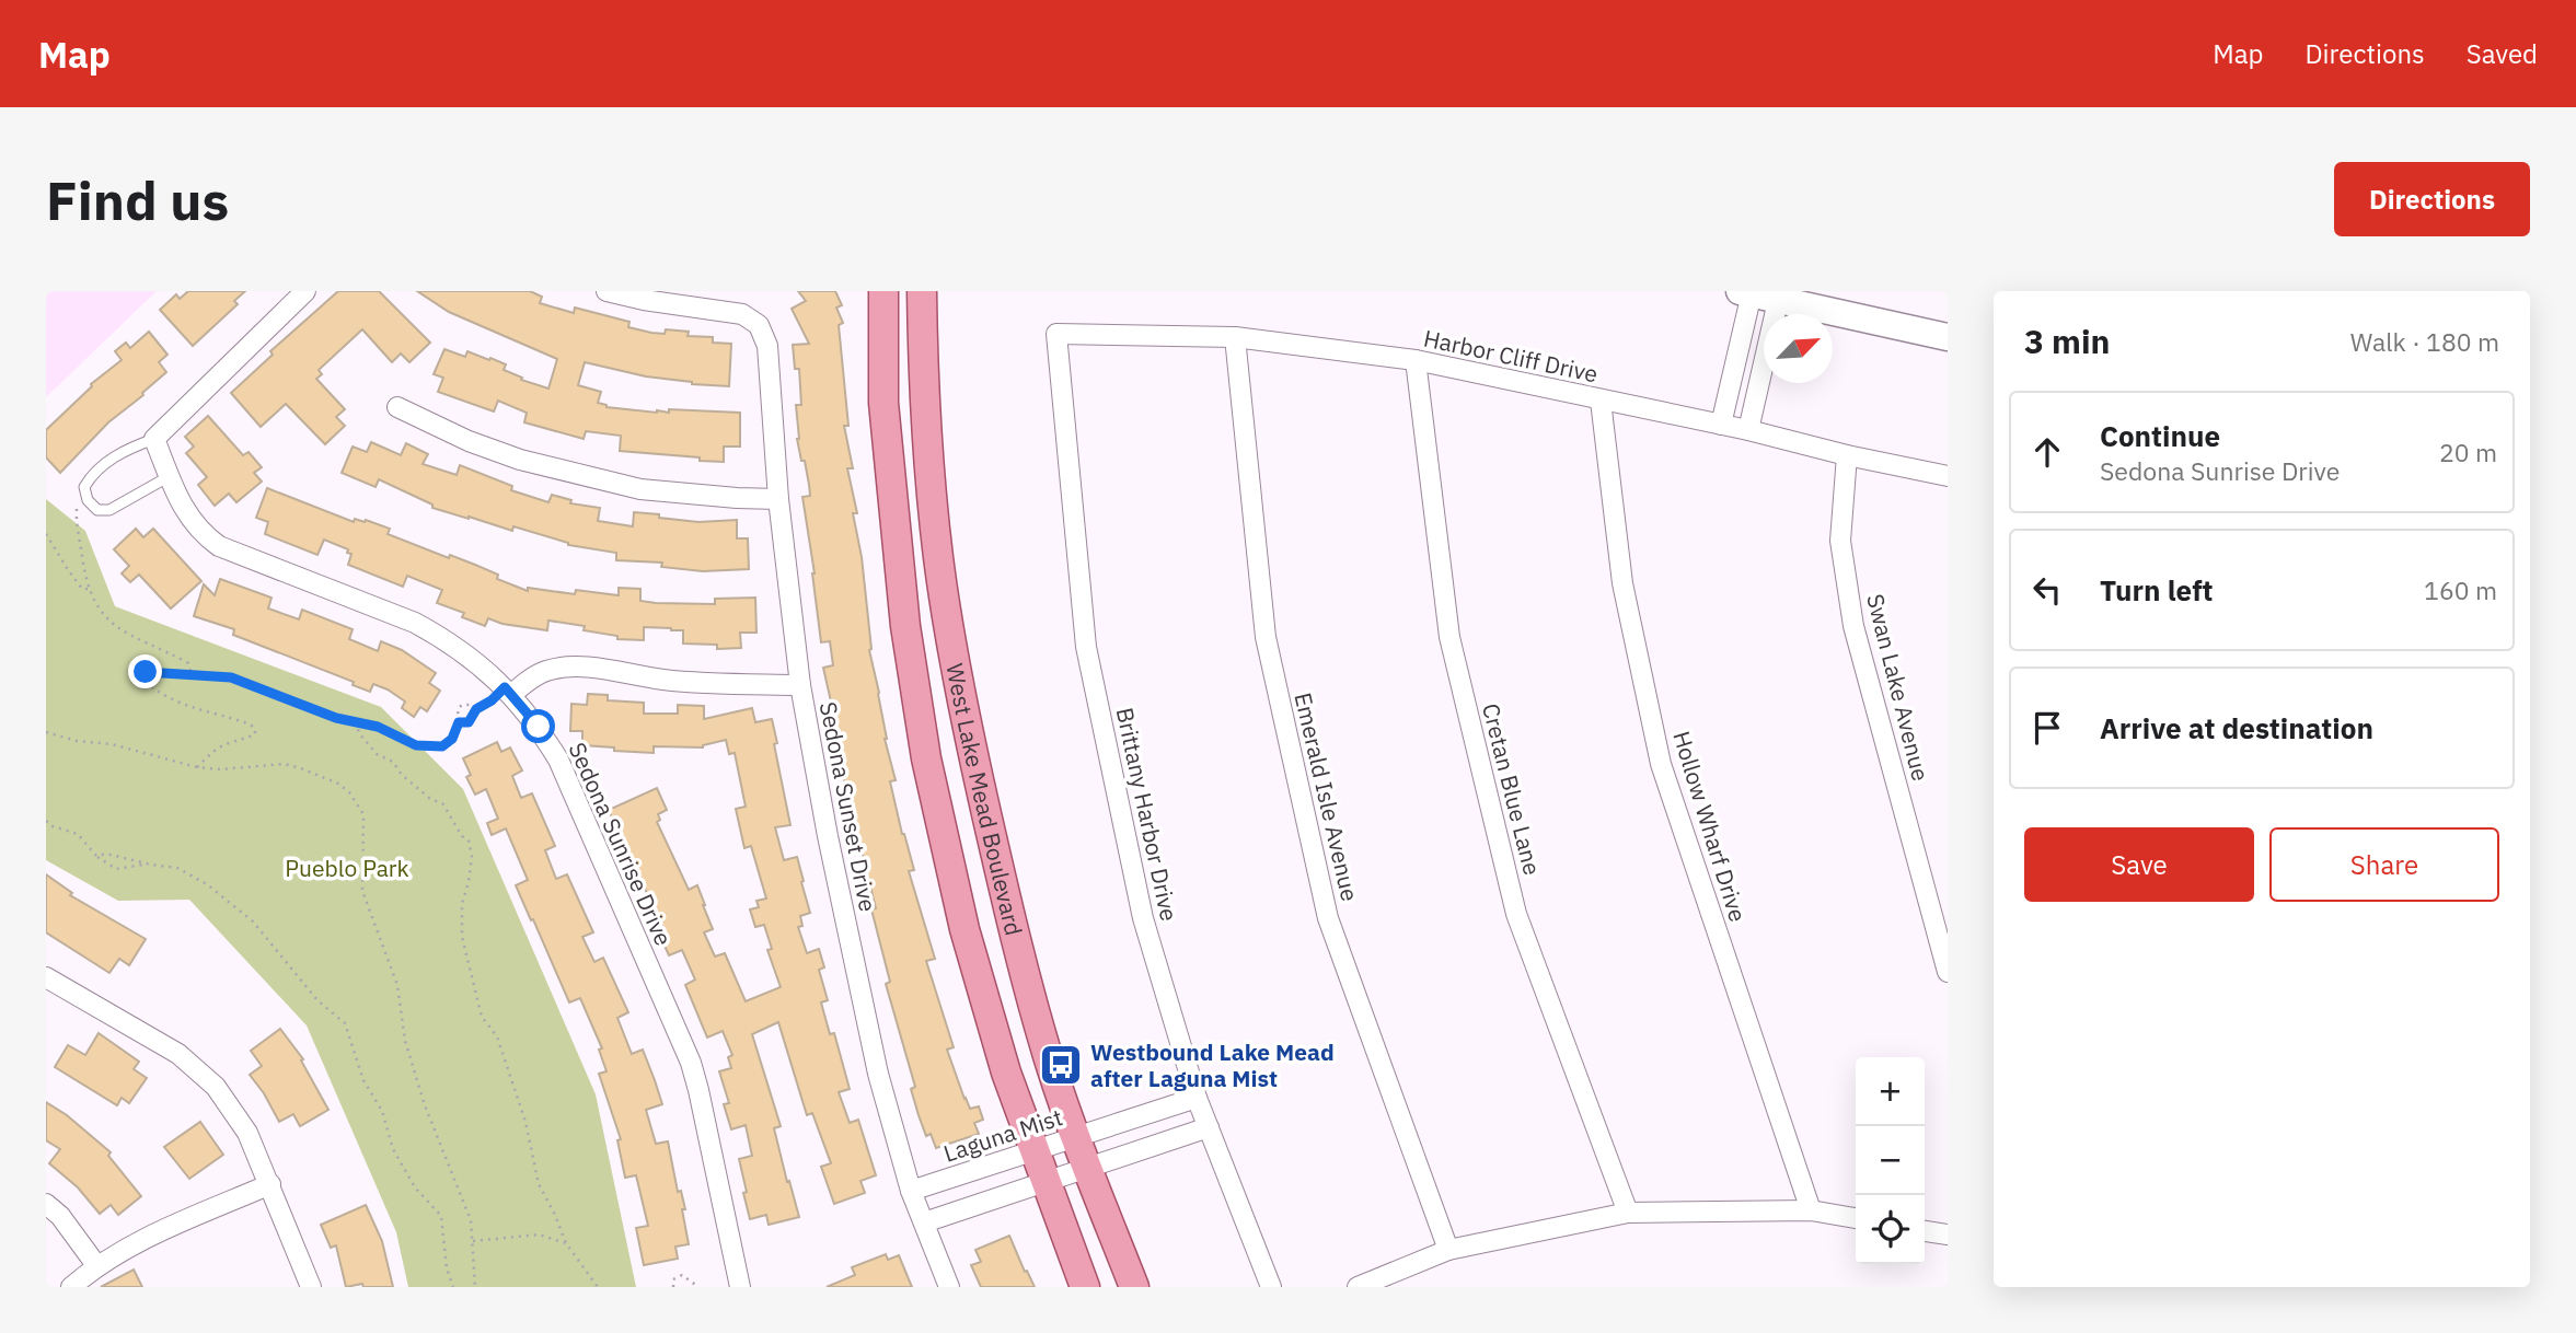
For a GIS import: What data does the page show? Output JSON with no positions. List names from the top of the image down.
{
  "streets": {
    "main road": ["West Lake Mead Boulevard"],
    "street": [
      "Harbor Cliff Drive",
      "Swan Lake Avenue",
      "Cretan Blue Lane",
      "Emerald Isle Avenue",
      "Sedona Sunset Drive",
      "Brittany Harbor Drive",
      "Hollow Wharf Drive",
      "Sedona Sunrise Drive",
      "Laguna Mist"
    ]
  },
  "crossings": [
    ["Harbor Cliff Drive", "Swan Lake Avenue"],
    ["Harbor Cliff Drive", "Cretan Blue Lane"],
    ["Harbor Cliff Drive", "Emerald Isle Avenue"],
    ["Harbor Cliff Drive", "Brittany Harbor Drive"],
    ["Harbor Cliff Drive", "Hollow Wharf Drive"],
    ["West Lake Mead Boulevard", "Laguna Mist"],
    ["Sedona Sunset Drive", "Laguna Mist"],
    ["Brittany Harbor Drive", "Laguna Mist"]
  ],
  "parks": ["Pueblo Park"],
  "places": {
    "bus stop": ["Westbound Lake Mead after Laguna Mist"]
  },
  "north": "top right",
  "page": {
    "header": "Map",
    "nav": ["Map", "Directions", "Saved"],
    "buttons": [
      "Directions",
      ["Save", "Share"]
    ],
    "title": "Find us",
    "heading": ["3 min", "Walk · 180 m"],
    "list": [
      ["Continue", "Sedona Sunrise Drive", "20 m"],
      ["Turn left", "160 m"],
      "Arrive at destination"
    ],
    "map_buttons": ["+", "−"]
  }
}
